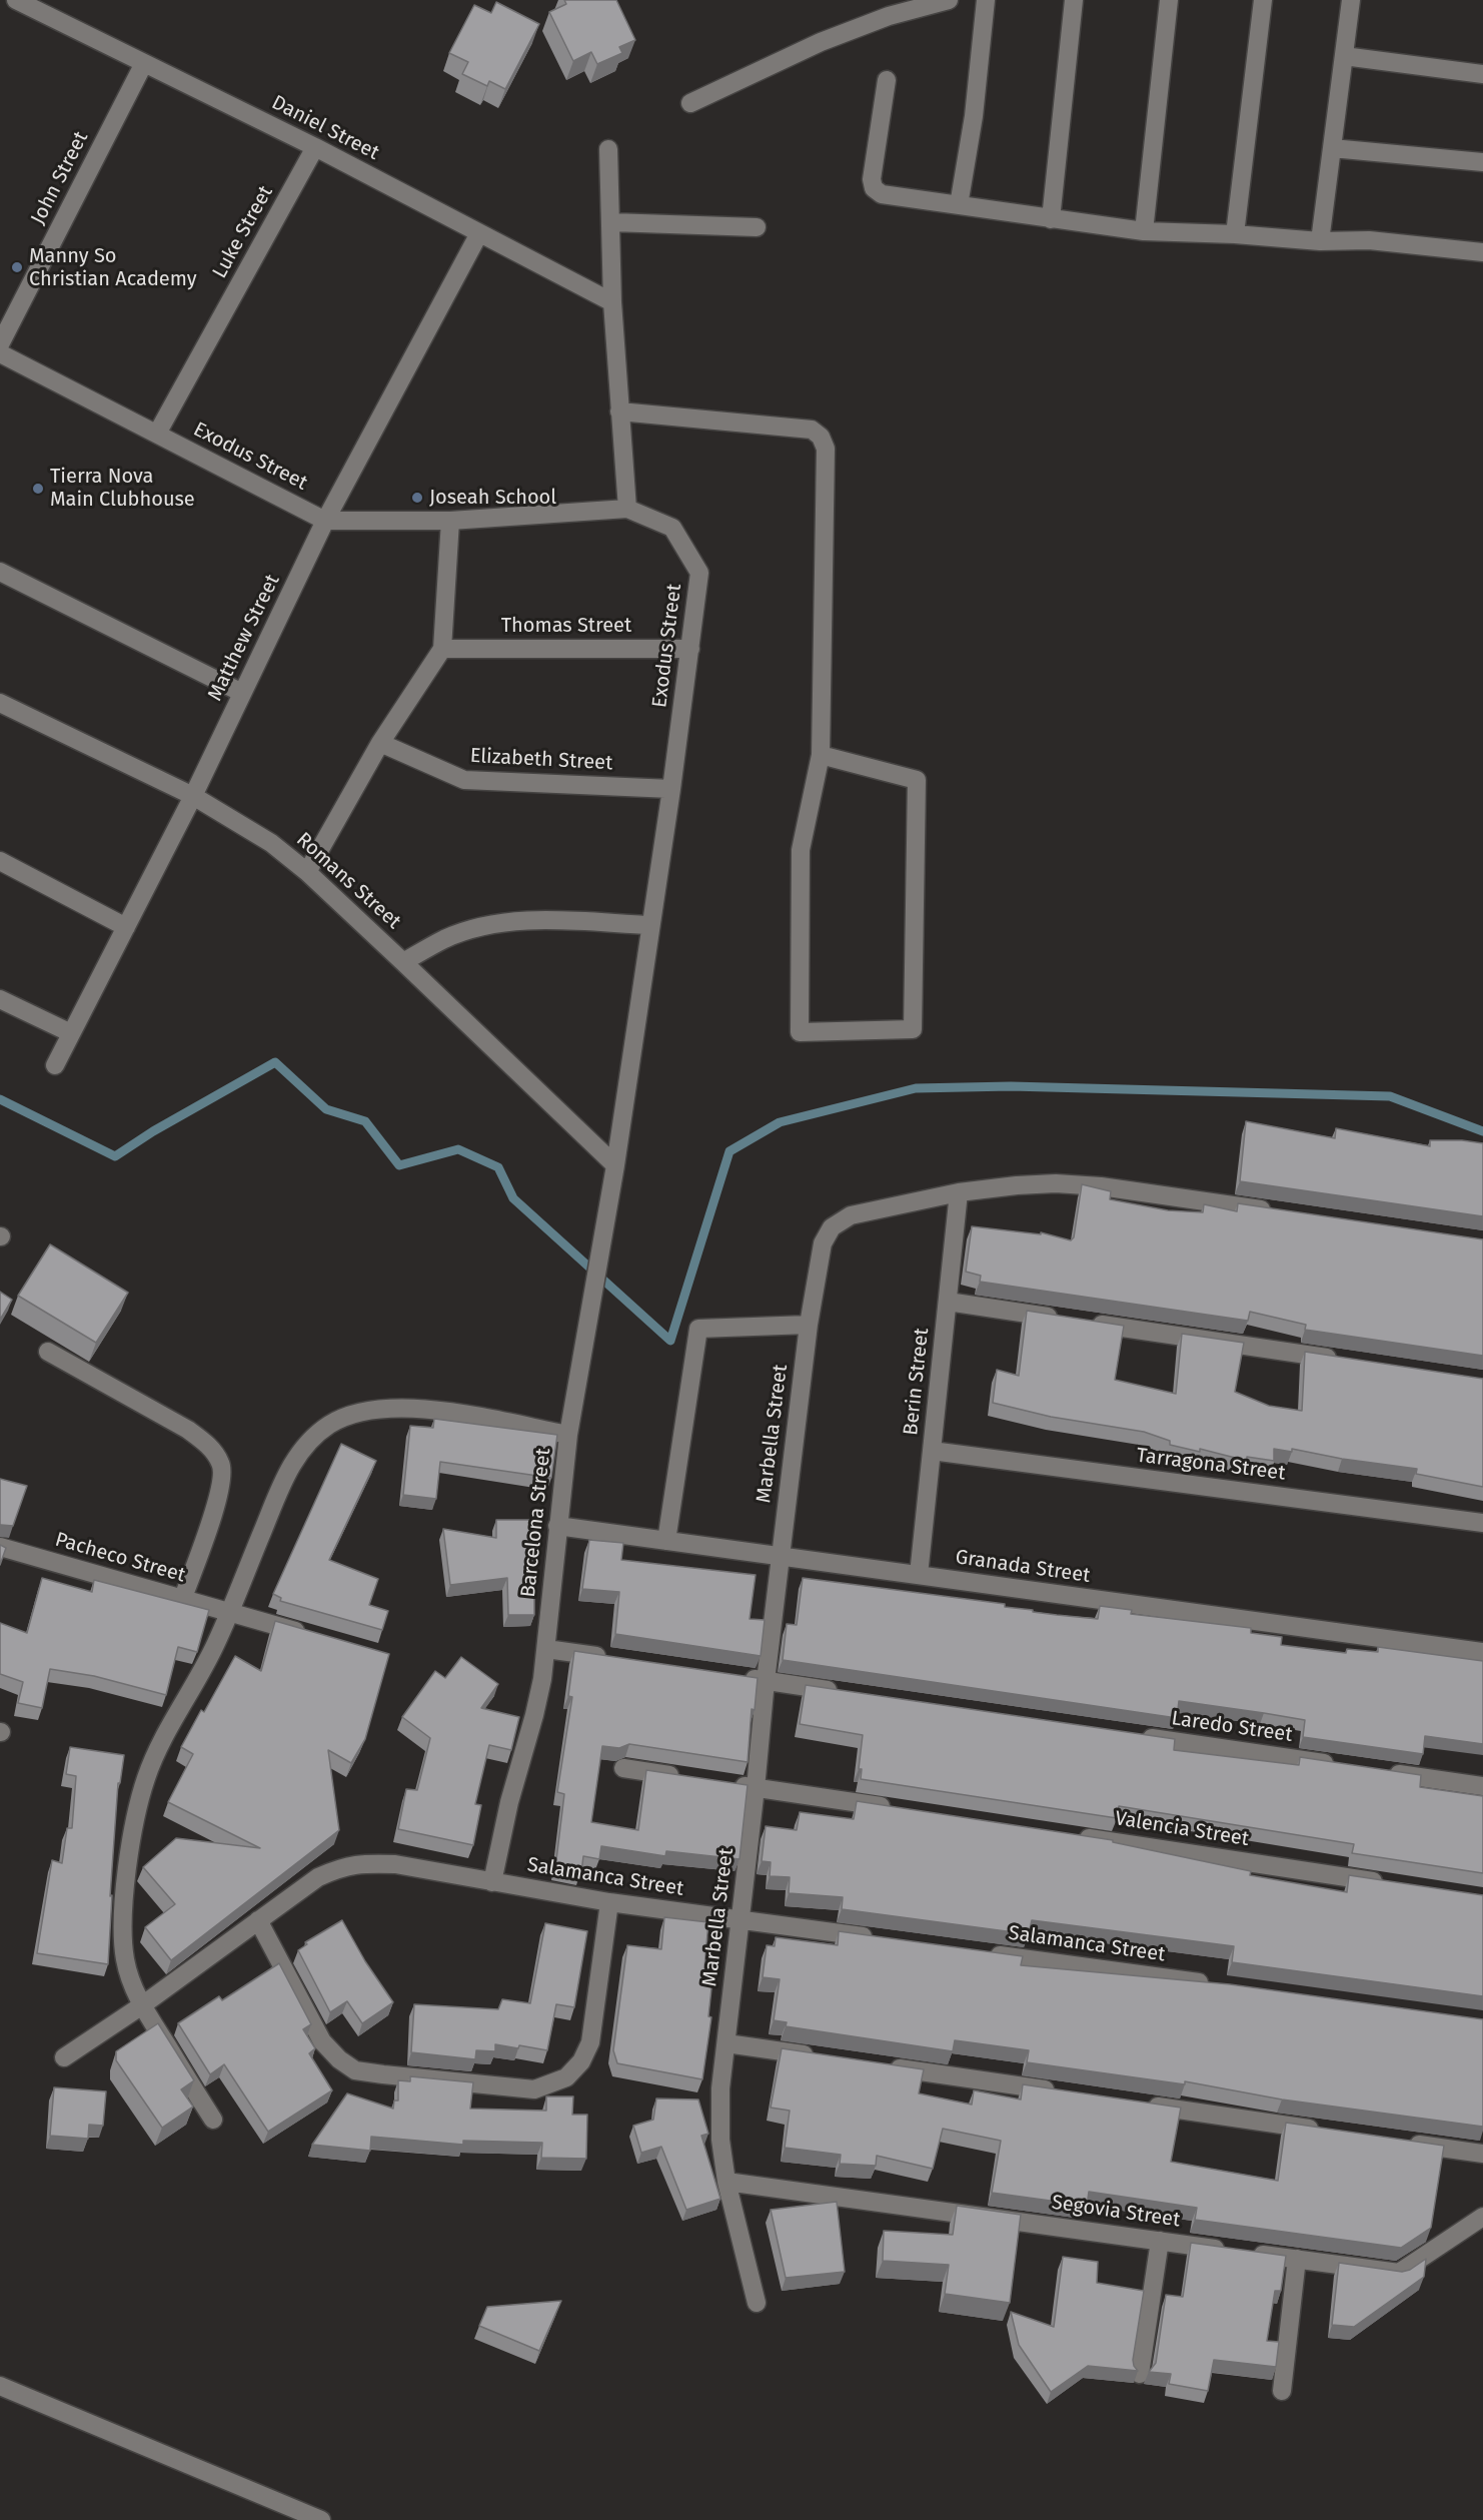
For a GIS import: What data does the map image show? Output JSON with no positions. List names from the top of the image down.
{
  "streets": {
    "street": [
      "Daniel Street",
      "John Street",
      "Luke Street",
      "Exodus Street",
      "Thomas Street",
      "Matthew Street",
      "Elizabeth Street",
      "Romans Street",
      "Berin Street",
      "Marbella Street",
      "Tarragona Street",
      "Barcelona Street",
      "Pacheco Street",
      "Granada Street",
      "Laredo Street",
      "Valencia Street",
      "Salamanca Street",
      "Segovia Street"
    ]
  },
  "crossings": [
    ["Daniel Street", "John Street"],
    ["Daniel Street", "Luke Street"],
    ["Daniel Street", "Matthew Street"],
    ["Luke Street", "Exodus Street"],
    ["Exodus Street", "Thomas Street"],
    ["Exodus Street", "Matthew Street"],
    ["Exodus Street", "Elizabeth Street"],
    ["Exodus Street", "Romans Street"],
    ["Exodus Street", "Barcelona Street"],
    ["Matthew Street", "Romans Street"],
    ["Romans Street", "Barcelona Street"],
    ["Berin Street", "Marbella Street"],
    ["Berin Street", "Tarragona Street"],
    ["Berin Street", "Granada Street"],
    ["Marbella Street", "Granada Street"],
    ["Marbella Street", "Salamanca Street"],
    ["Marbella Street", "Segovia Street"],
    ["Barcelona Street", "Granada Street"],
    ["Barcelona Street", "Salamanca Street"]
  ],
  "places": ["Manny So Christian Academy", "Tierra Nova Main Clubhouse", "Joseah School"]
}
